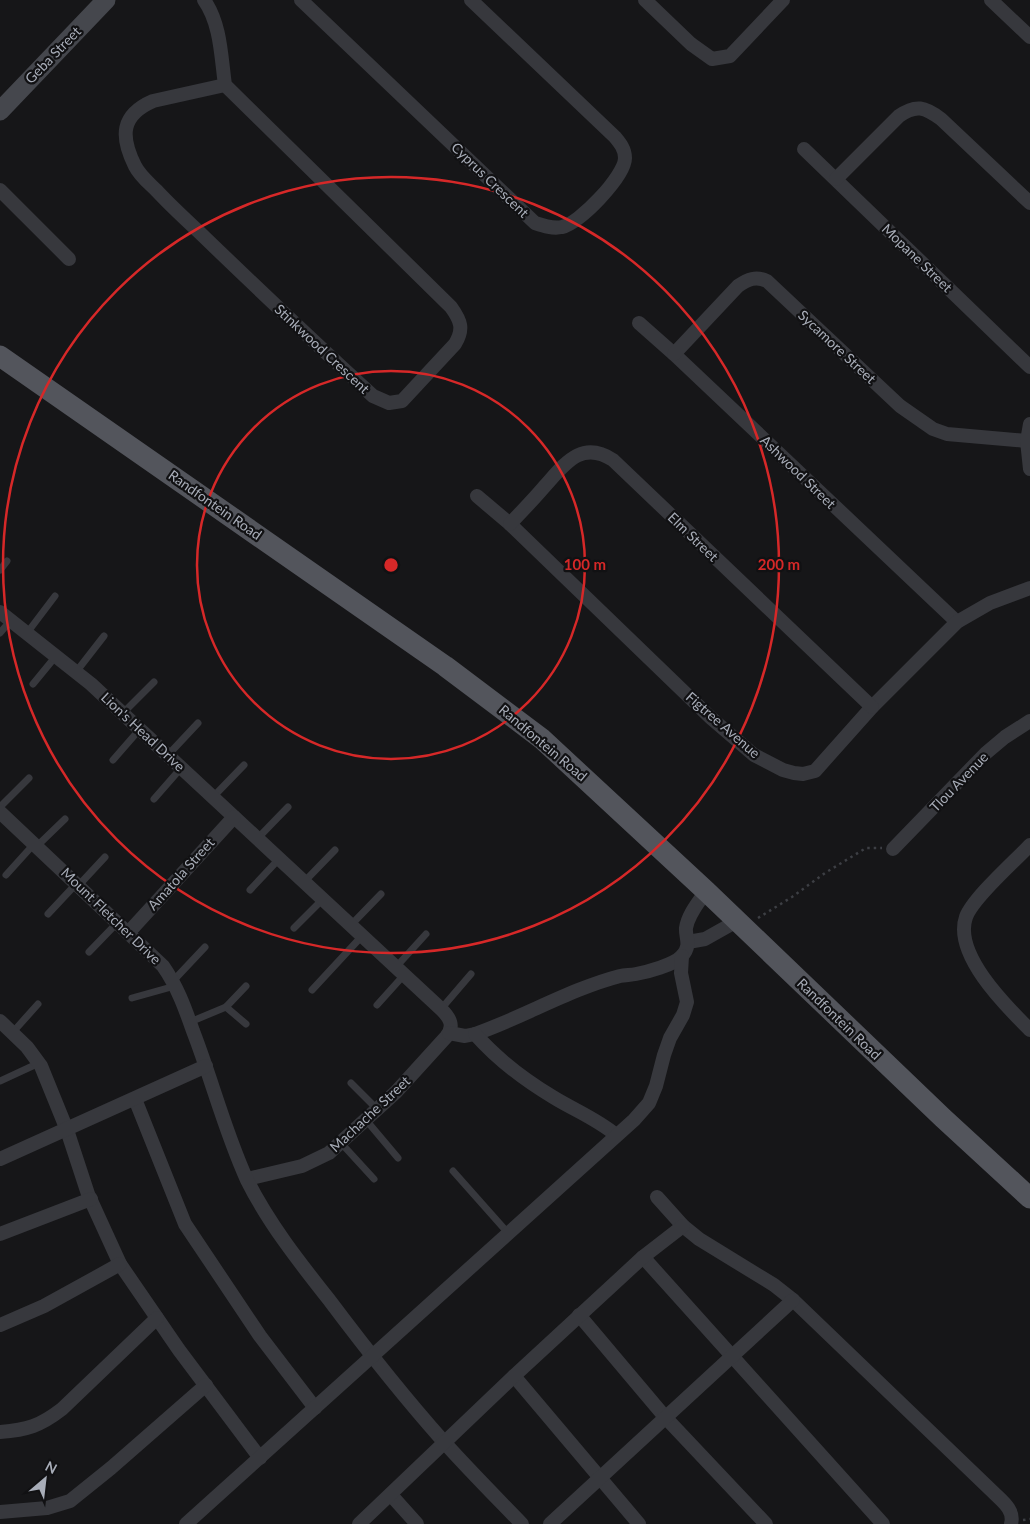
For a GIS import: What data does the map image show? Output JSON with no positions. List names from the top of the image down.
{
  "streets": {
    "main road": ["Randfontein Road"],
    "street": [
      "Geba Street",
      "Cyprus Crescent",
      "Mopane Street",
      "Sycamore Street",
      "Stinkwood Crescent",
      "Ashwood Street",
      "Elm Street",
      "Figtree Avenue",
      "Lion's Head Drive",
      "Tlou Avenue",
      "Amatola Street",
      "Mount Fletcher Drive",
      "Machache Street"
    ]
  },
  "crossings": [
    ["Sycamore Street", "Ashwood Street"],
    ["Ashwood Street", "Figtree Avenue"],
    ["Elm Street", "Figtree Avenue"],
    ["Lion's Head Drive", "Amatola Street"],
    ["Lion's Head Drive", "Machache Street"],
    ["Amatola Street", "Mount Fletcher Drive"],
    ["Mount Fletcher Drive", "Machache Street"]
  ],
  "north": "top right",
  "rings": ["100 m", "200 m"]
}
